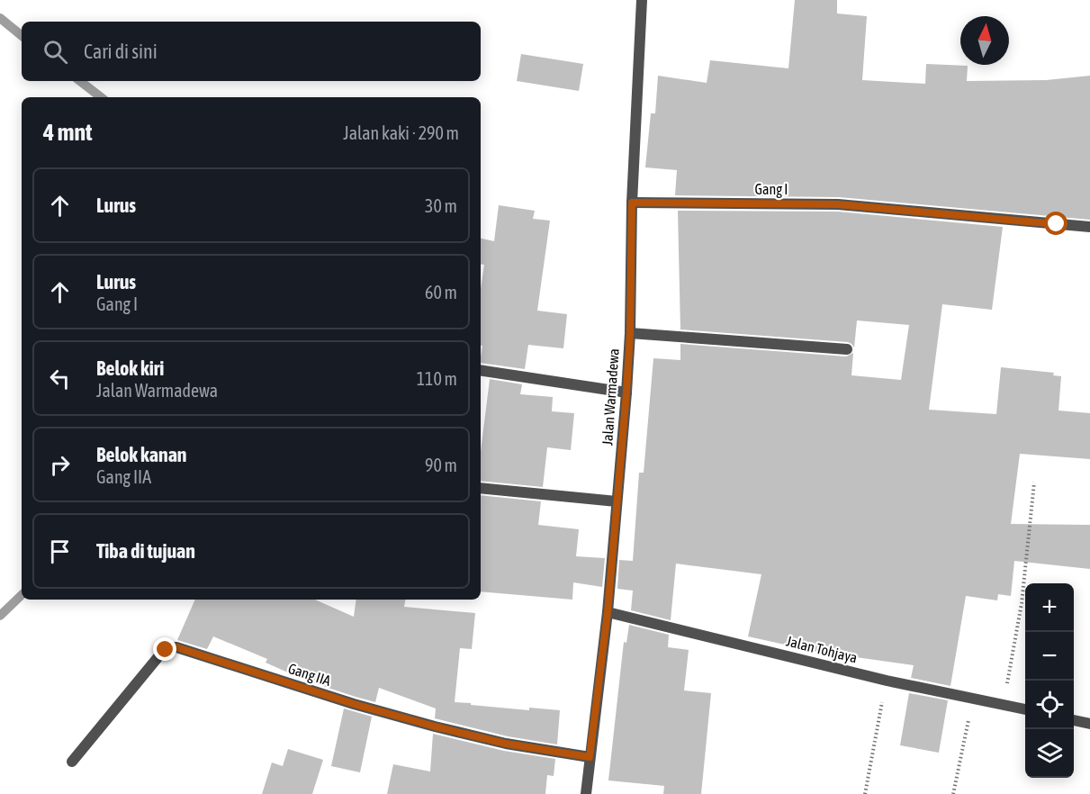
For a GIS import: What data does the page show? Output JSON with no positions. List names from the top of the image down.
{
  "streets": {
    "street": [
      "Gang I",
      "Jalan Warmadewa",
      "Jalan Tohjaya",
      "Gang IIA"
    ]
  },
  "crossings": [
    ["Gang I", "Jalan Warmadewa"],
    ["Jalan Warmadewa", "Jalan Tohjaya"],
    ["Jalan Warmadewa", "Gang IIA"]
  ],
  "north": "top",
  "page": {
    "search": "Cari di sini",
    "heading": ["4 mnt", "Jalan kaki · 290 m"],
    "list": [
      ["Lurus", "30 m"],
      ["Lurus", "Gang I", "60 m"],
      ["Belok kiri", "Jalan Warmadewa", "110 m"],
      ["Belok kanan", "Gang IIA", "90 m"],
      "Tiba di tujuan"
    ],
    "map_buttons": ["+", "−"]
  }
}
